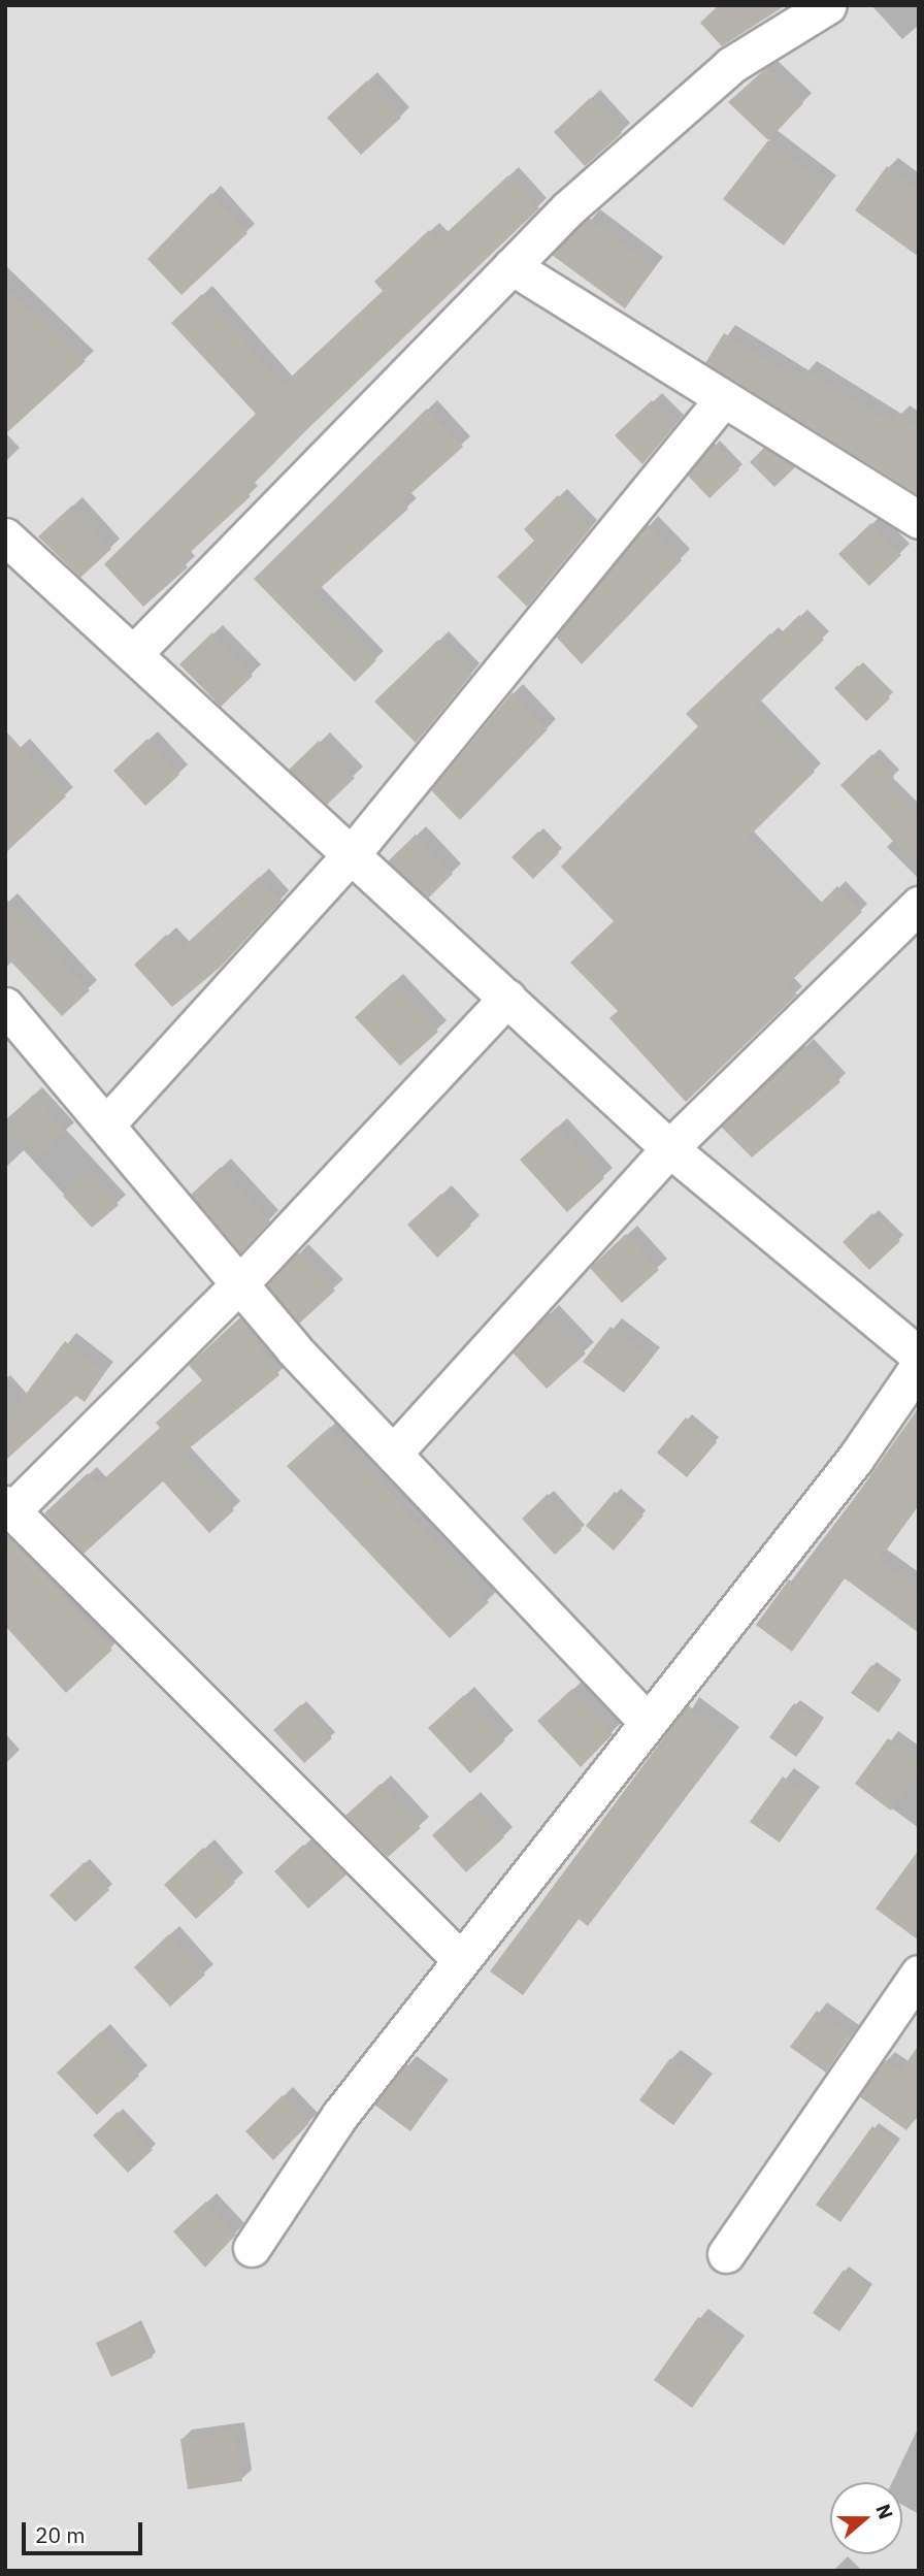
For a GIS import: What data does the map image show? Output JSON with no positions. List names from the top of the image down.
{
  "scale_bar": "20 m",
  "north": "right"
}
